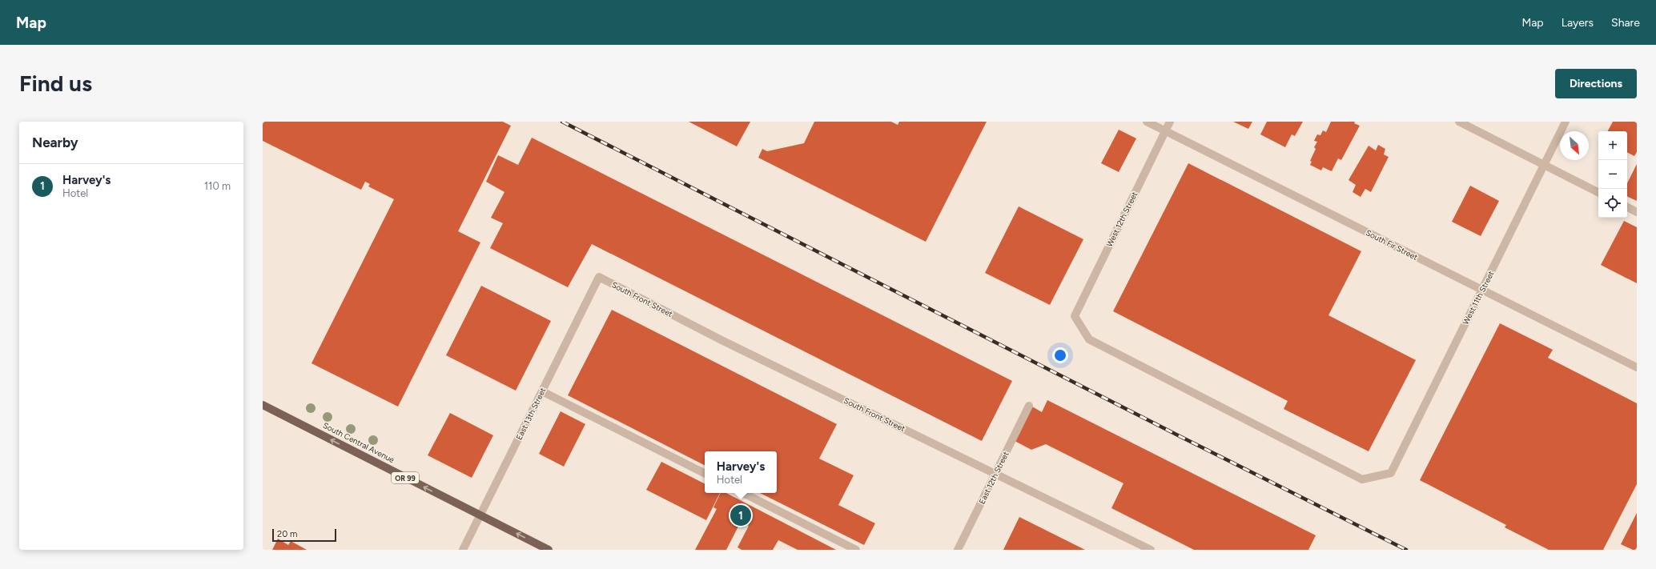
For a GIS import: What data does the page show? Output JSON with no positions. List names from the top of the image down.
{
  "streets": {
    "main road": ["South Central Avenue", "OR 99"],
    "street": [
      "West 12th Street",
      "South Fir Street",
      "West 11th Street",
      "South Front Street",
      "East 13th Street",
      "East 12th Street"
    ]
  },
  "crossings": [
    ["West 12th Street", "South Fir Street"],
    ["West 12th Street", "West 11th Street"],
    ["South Fir Street", "West 11th Street"],
    ["South Front Street", "East 13th Street"],
    ["South Front Street", "East 12th Street"],
    ["East 13th Street", "South Central Avenue"]
  ],
  "one_way": ["South Central Avenue"],
  "scale_bar": "20 m",
  "north": "bottom right",
  "page": {
    "header": "Map",
    "nav": ["Map", "Layers", "Share"],
    "buttons": "Directions",
    "title": "Find us",
    "heading": "Nearby",
    "map_buttons": ["+", "−"],
    "list": [
      {
        "mark": "1",
        "name": "Harvey's",
        "note": "Hotel",
        "value": "110 m"
      }
    ],
    "popup": ["Harvey's", "Hotel"],
    "pins": "1",
    "scale": "20 m"
  }
}
